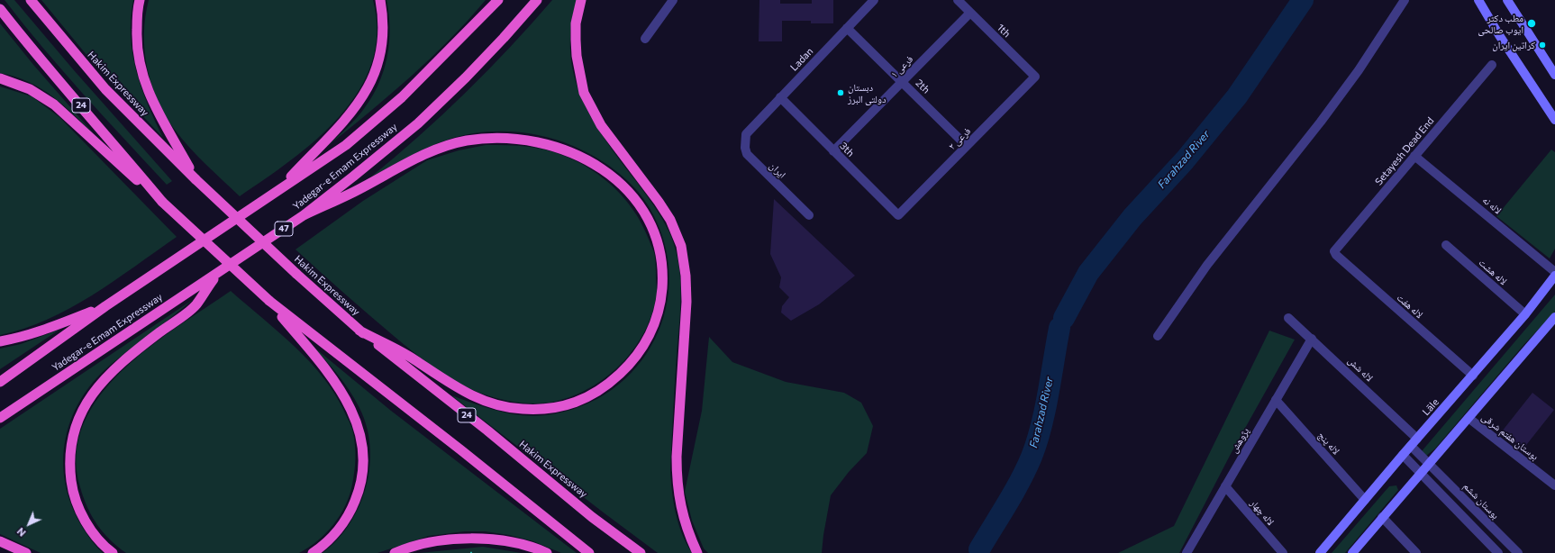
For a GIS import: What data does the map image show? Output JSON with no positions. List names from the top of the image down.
{
  "streets": {
    "highway": [
      "Hakim Expressway",
      "24",
      "Yadegar-e Emam Expressway",
      "47"
    ],
    "main road": ["Lāle"],
    "street": [
      "1th",
      "Ladan",
      "فرعی ۱",
      "2th",
      "فرعی ۲",
      "3th",
      "Setayesh Dead End",
      "ایران",
      "لاله نه",
      "لاله هشت",
      "لاله هفت",
      "لاله شش",
      "بوستان هفتم شرقی",
      "پژوهش",
      "لاله پنج",
      "بوستان ششم",
      "لاله چهار"
    ]
  },
  "crossings": [
    ["1th", "فرعی ۱"],
    ["1th", "فرعی ۲"],
    ["Ladan", "2th"],
    ["Ladan", "3th"],
    ["Ladan", "ایران"],
    ["فرعی ۱", "2th"],
    ["فرعی ۱", "3th"],
    ["2th", "فرعی ۲"],
    ["فرعی ۲", "3th"],
    ["Setayesh Dead End", "لاله نه"],
    ["Setayesh Dead End", "لاله هفت"],
    ["لاله هشت", "Lāle"],
    ["لاله هفت", "Lāle"],
    ["لاله شش", "Lāle"],
    ["لاله شش", "پژوهش"],
    ["Lāle", "لاله پنج"],
    ["Lāle", "بوستان ششم"],
    ["پژوهش", "لاله پنج"],
    ["پژوهش", "لاله چهار"]
  ],
  "water": ["Farahzad River"],
  "places": ["مطب دکتر ایوب صالحی", "کراتین ایران", "دبستان دولتی البرز"],
  "north": "bottom left"
}
